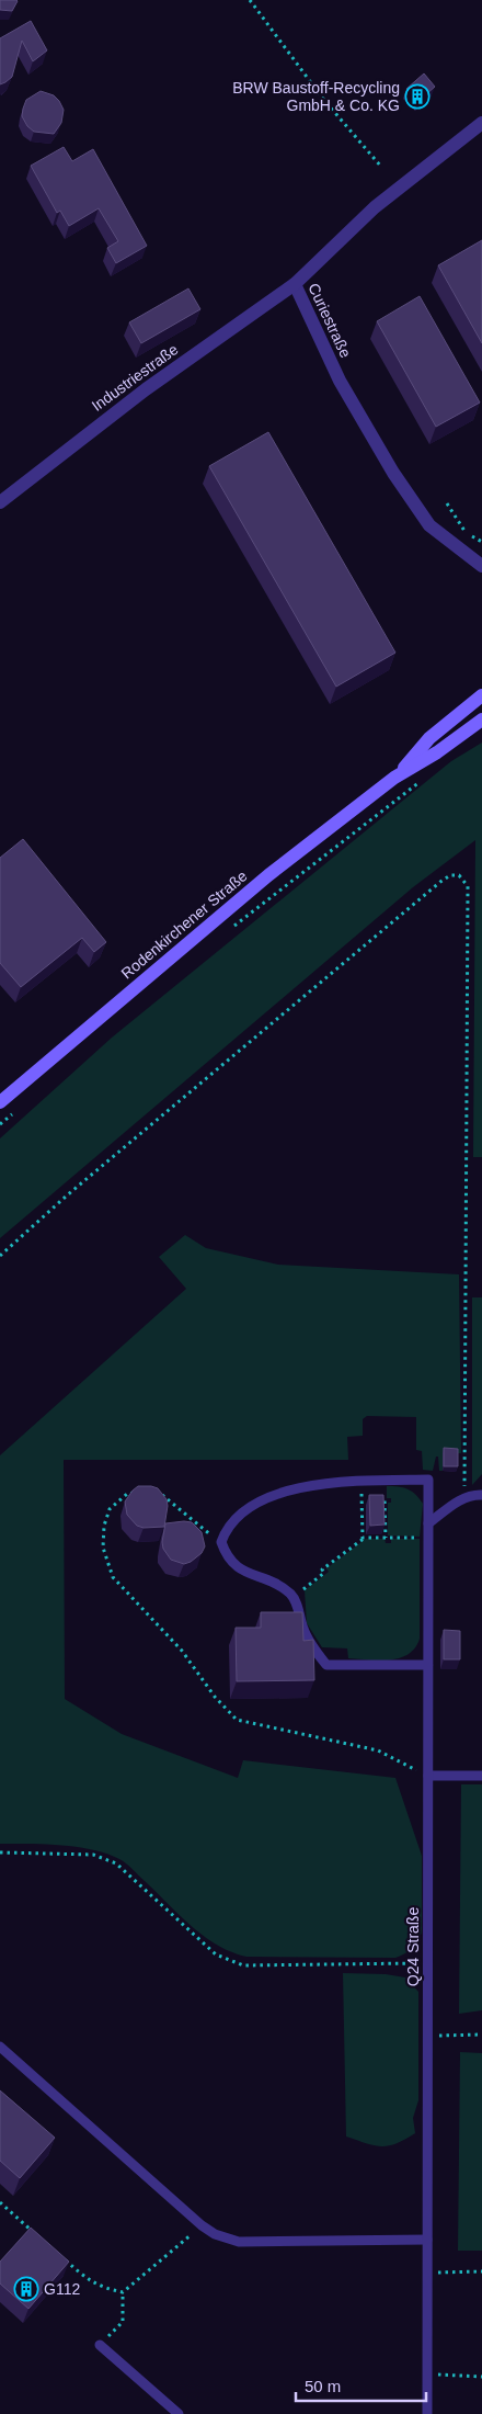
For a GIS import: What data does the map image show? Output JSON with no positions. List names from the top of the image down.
{
  "streets": {
    "main road": ["Rodenkirchener Straße"],
    "street": ["Curiestraße", "Industriestraße"],
    "lane": ["Q24 Straße"]
  },
  "crossings": [
    ["Curiestraße", "Industriestraße"]
  ],
  "places": {
    "building": ["BRW Baustoff-Recycling GmbH & Co. KG", "G112"]
  },
  "scale_bar": "50 m"
}
